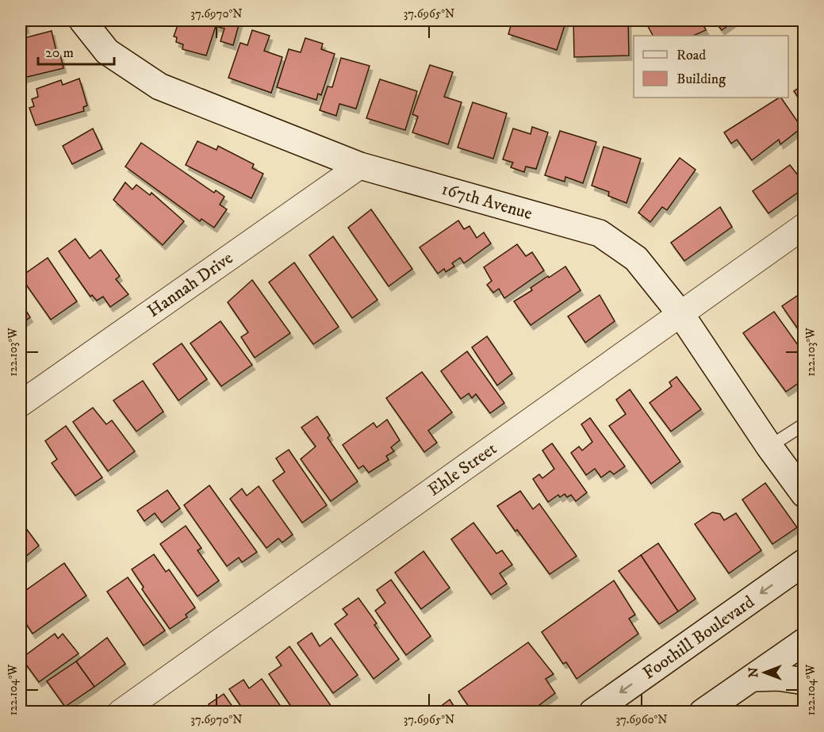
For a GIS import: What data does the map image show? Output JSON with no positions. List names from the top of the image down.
{
  "streets": {
    "street": [
      "167th Avenue",
      "Hannah Drive",
      "Ehle Street",
      "Foothill Boulevard"
    ]
  },
  "crossings": [
    ["167th Avenue", "Hannah Drive"],
    ["167th Avenue", "Ehle Street"]
  ],
  "legend": ["Road", "Building"],
  "scale_bar": "20 m",
  "north": "left",
  "coordinates": [
    "37.6970°N",
    "37.6965°N",
    "122.103°W",
    "122.104°W",
    "37.6960°N"
  ]
}
